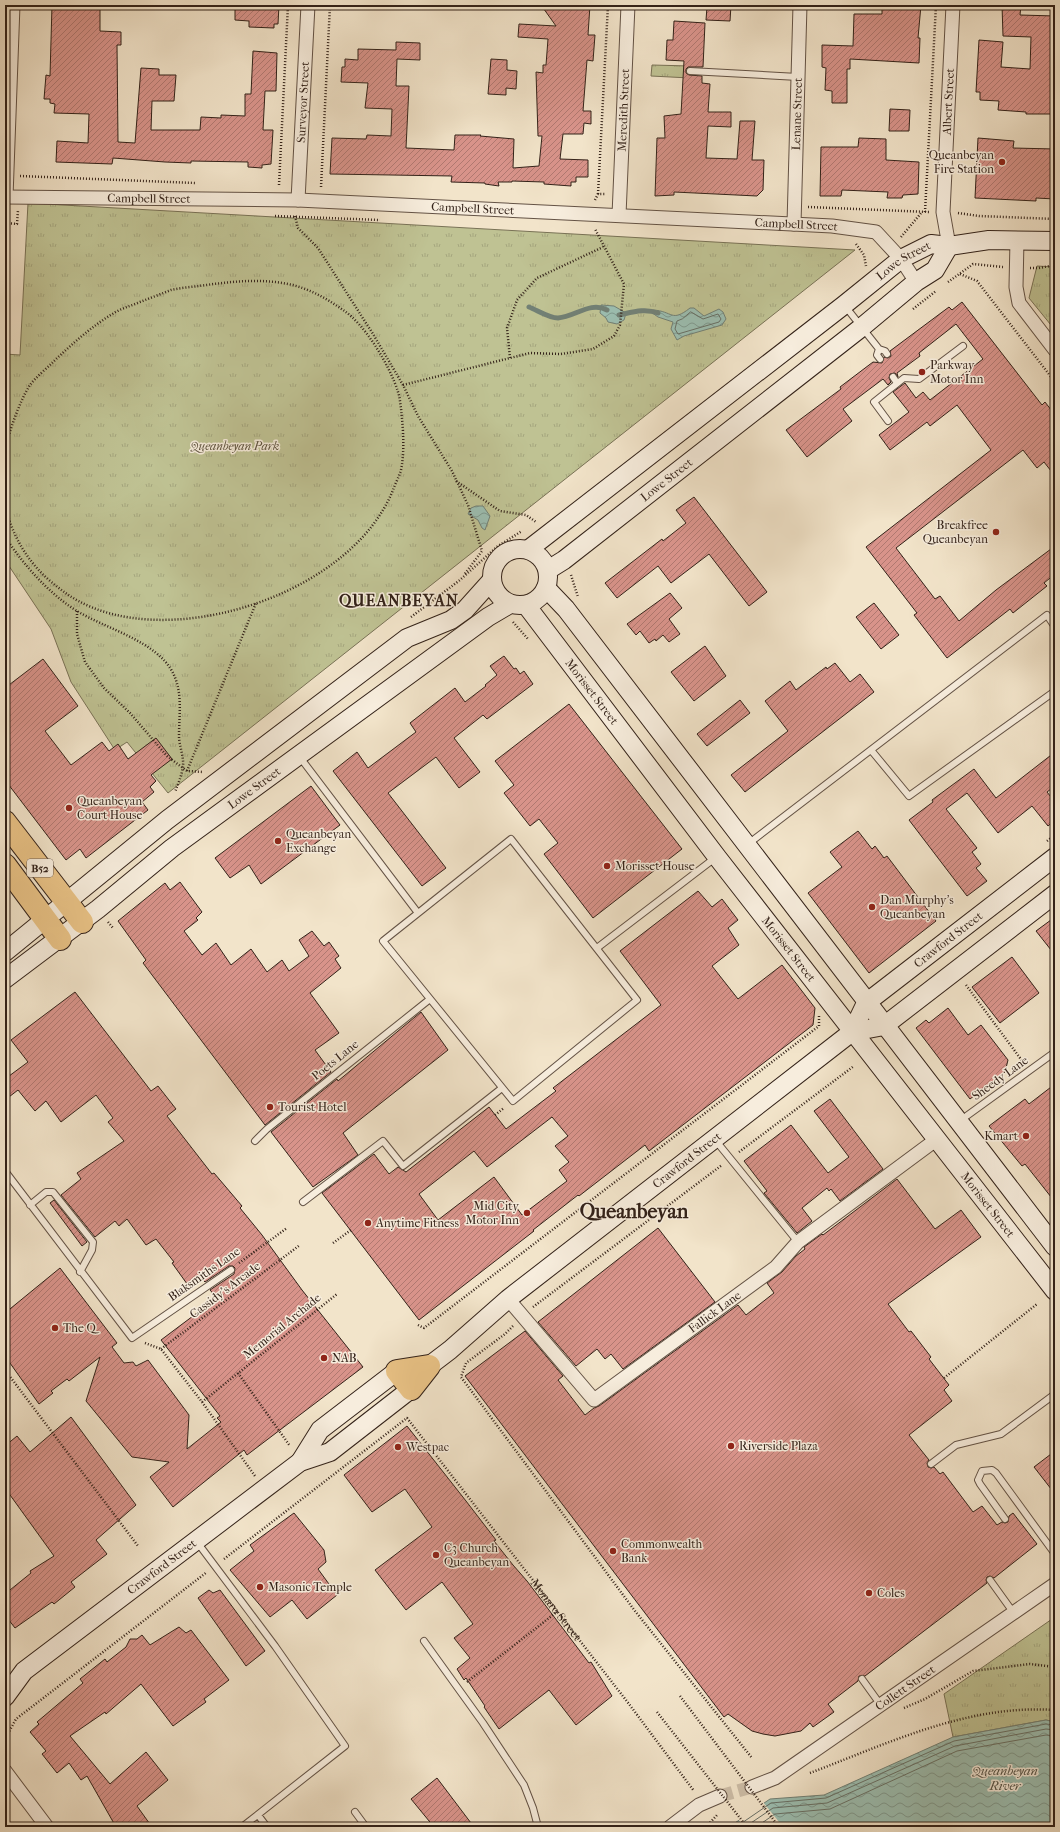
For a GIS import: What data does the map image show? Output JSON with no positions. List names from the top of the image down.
{
  "streets": {
    "highway": ["B52", "Crawford Street"],
    "street": [
      "Albert Street",
      "Surveyor Street",
      "Meredith Street",
      "Lenane Street",
      "Campbell Street",
      "Lowe Street",
      "Morisset Street",
      "Fallick Lane",
      "Collett Street"
    ],
    "lane": ["Poets Lane", "Sheedy Lane", "Blaksmiths Lane"],
    "path": ["Cassidy's Arcade", "Memorial Archade", "Monaro Street"]
  },
  "crossings": [
    ["Albert Street", "Lowe Street"],
    ["Surveyor Street", "Campbell Street"],
    ["Meredith Street", "Campbell Street"],
    ["Lenane Street", "Campbell Street"],
    ["Campbell Street", "Lowe Street"],
    ["Lowe Street", "Morisset Street"],
    ["Lowe Street", "B52"],
    ["Morisset Street", "Crawford Street"],
    ["Morisset Street", "Fallick Lane"],
    ["Crawford Street", "Fallick Lane"],
    ["Crawford Street", "Memorial Archade"]
  ],
  "districts": ["QUEANBEYAN", "Queanbeyan"],
  "water": ["Queanbeyan River"],
  "parks": ["Queanbeyan Park"],
  "places": [
    "Queanbeyan Fire Station",
    "Parkway Motor Inn",
    "Breakfree Queanbeyan",
    "Queanbeyan Court House",
    "Queanbeyan Exchange",
    "Morisset House",
    "Dan Murphy's Queanbeyan",
    "Tourist Hotel",
    "Kmart",
    "Mid City Motor Inn",
    "Anytime Fitness",
    "The Q",
    "NAB",
    "Riverside Plaza",
    "Westpac",
    "Commonwealth Bank",
    "C3 Church Queanbeyan",
    "Masonic Temple",
    "Coles"
  ]
}
